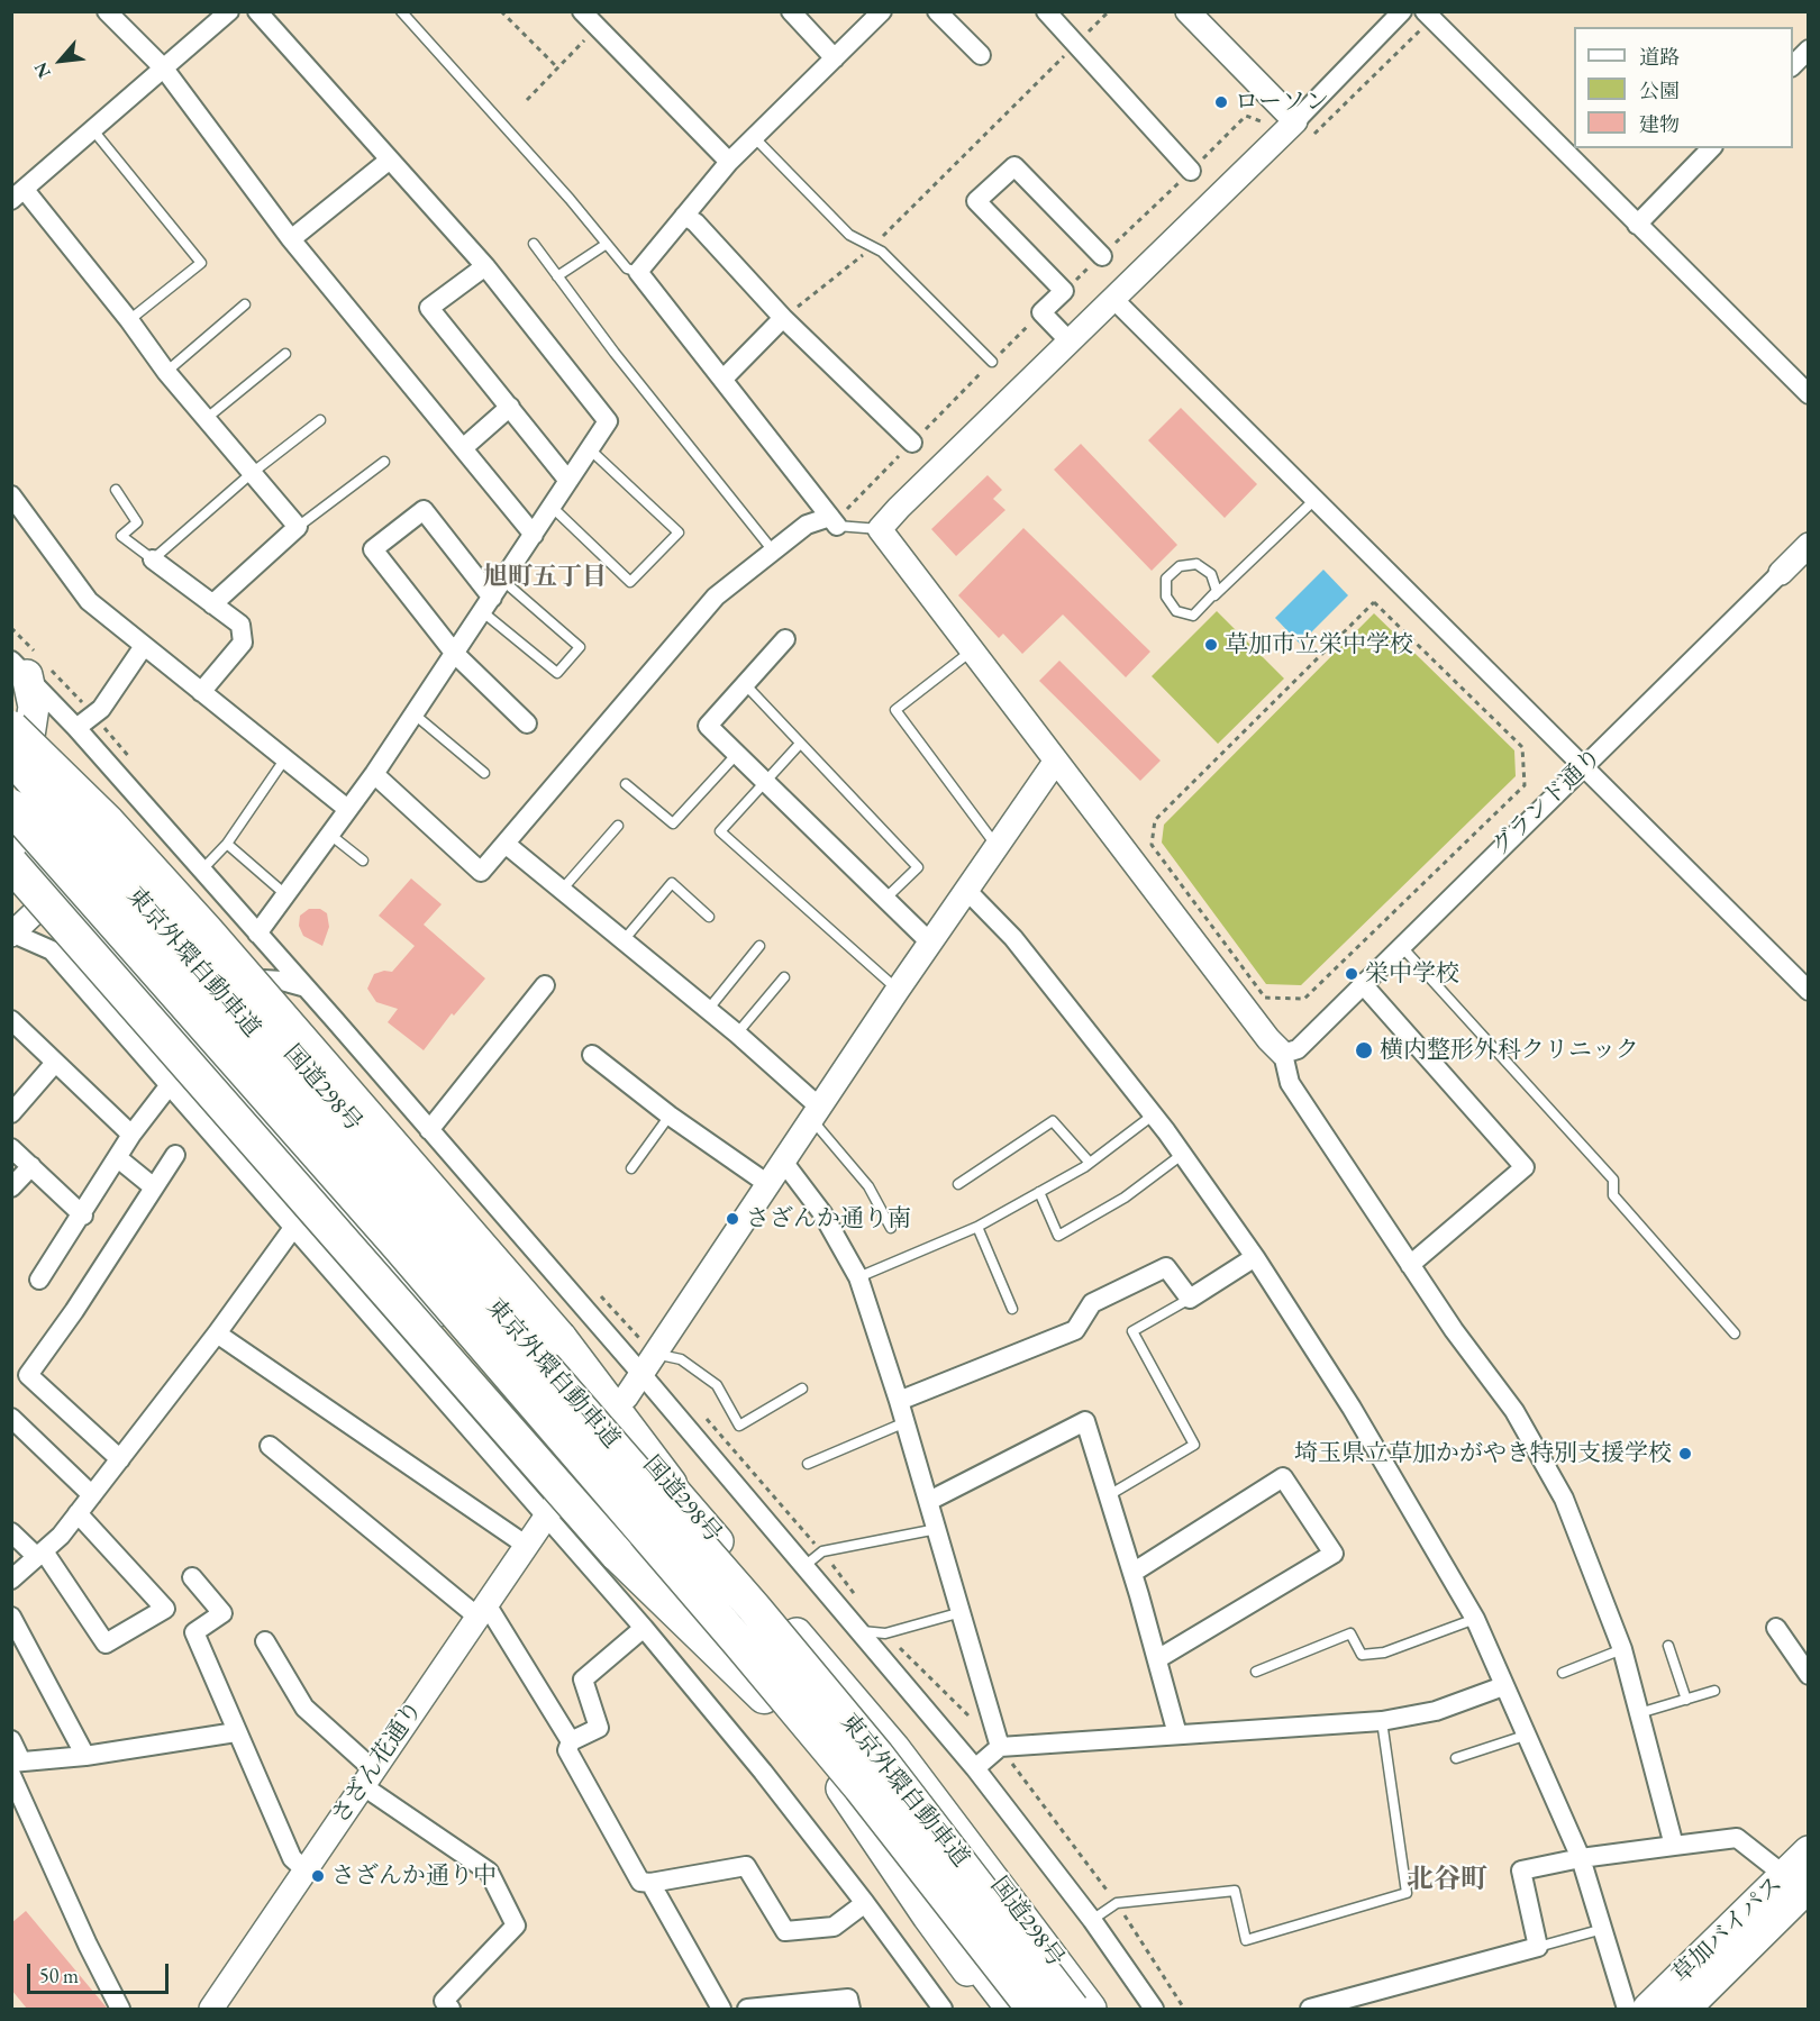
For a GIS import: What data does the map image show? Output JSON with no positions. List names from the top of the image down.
{
  "streets": {
    "highway": ["東京外環自動車道", "国道298号", "草加バイパス"],
    "street": ["グランド通り", "さざん花通り"]
  },
  "crossings": [
    ["東京外環自動車道", "国道298号"]
  ],
  "districts": ["旭町五丁目", "北谷町"],
  "places": [
    "ローソン",
    "草加市立栄中学校",
    "栄中学校",
    "横内整形外科クリニック",
    "さざんか通り南",
    "埼玉県立草加かがやき特別支援学校",
    "さざんか通り中"
  ],
  "legend": ["道路", "公園", "建物"],
  "scale_bar": "50 m",
  "north": "bottom left"
}
